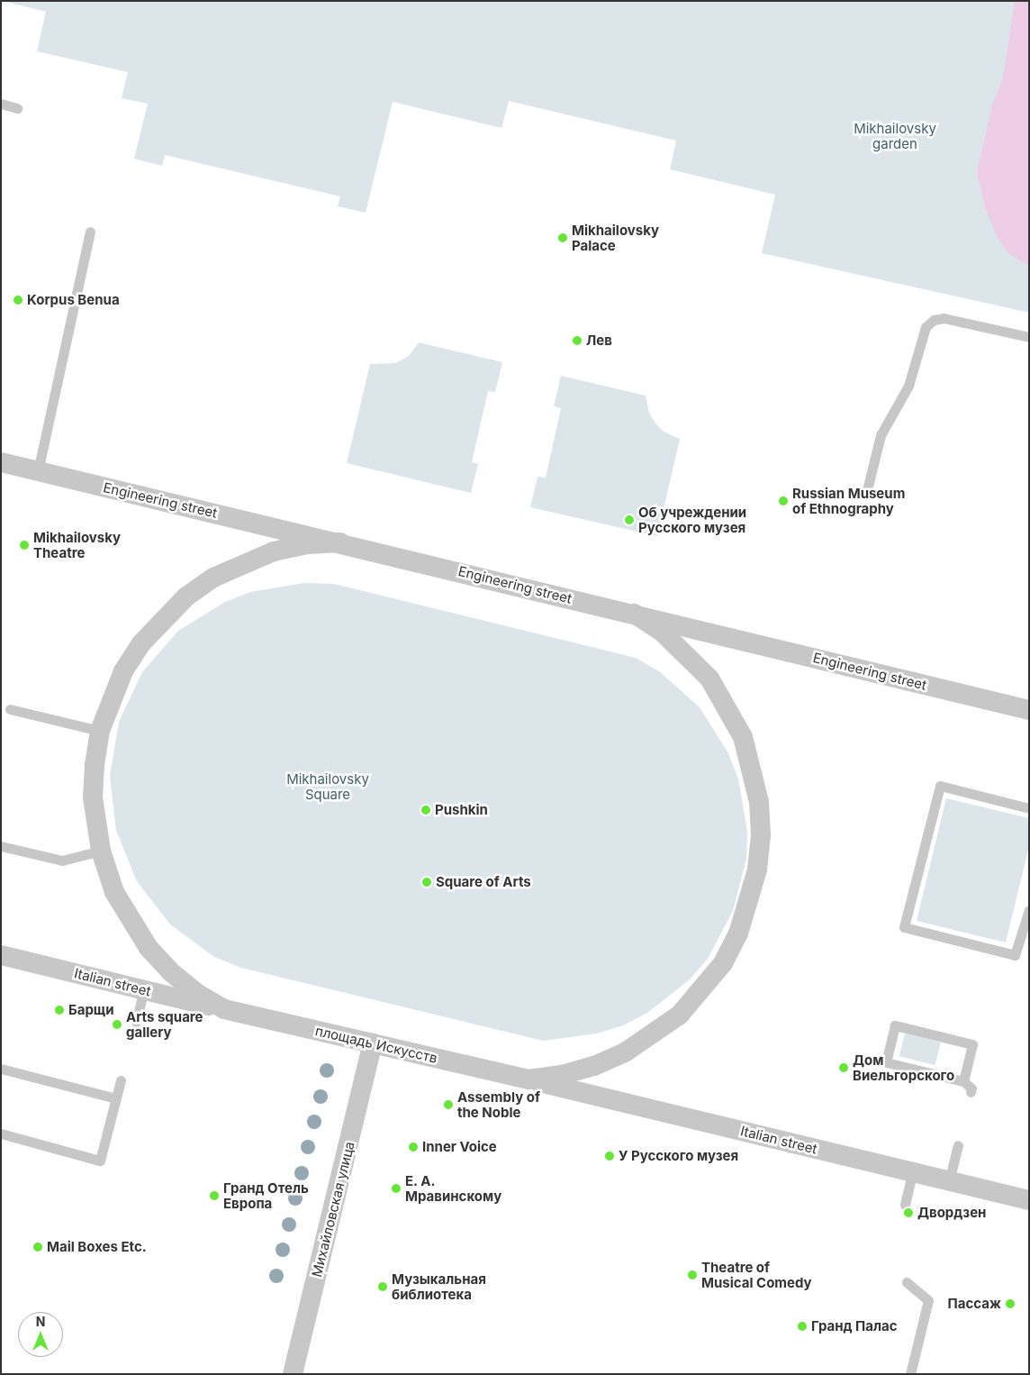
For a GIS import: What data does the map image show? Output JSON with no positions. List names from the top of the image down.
{
  "streets": {
    "street": [
      "Engineering street",
      "Italian street",
      "площадь Искусств",
      "Михайловская улица"
    ]
  },
  "crossings": [
    ["Italian street", "площадь Искусств"],
    ["площадь Искусств", "Михайловская улица"]
  ],
  "parks": ["Mikhailovsky garden", "Mikhailovsky Square"],
  "places": [
    "Mikhailovsky Palace",
    "Korpus Benua",
    "Лев",
    "Russian Museum of Ethnography",
    "Об учреждении Русского музея",
    "Mikhailovsky Theatre",
    "Pushkin",
    "Square of Arts",
    "Барщи",
    "Arts square gallery",
    "Дом Виельгорского",
    "Assembly of the Noble",
    "Inner Voice",
    "У Русского музея",
    "Е. А. Мравинскому",
    "Гранд Отель Европа",
    "Двордзен",
    "Mail Boxes Etc.",
    "Theatre of Musical Comedy",
    "Музыкальная библиотека",
    "Пассаж",
    "Гранд Палас"
  ],
  "north": "top"
}
